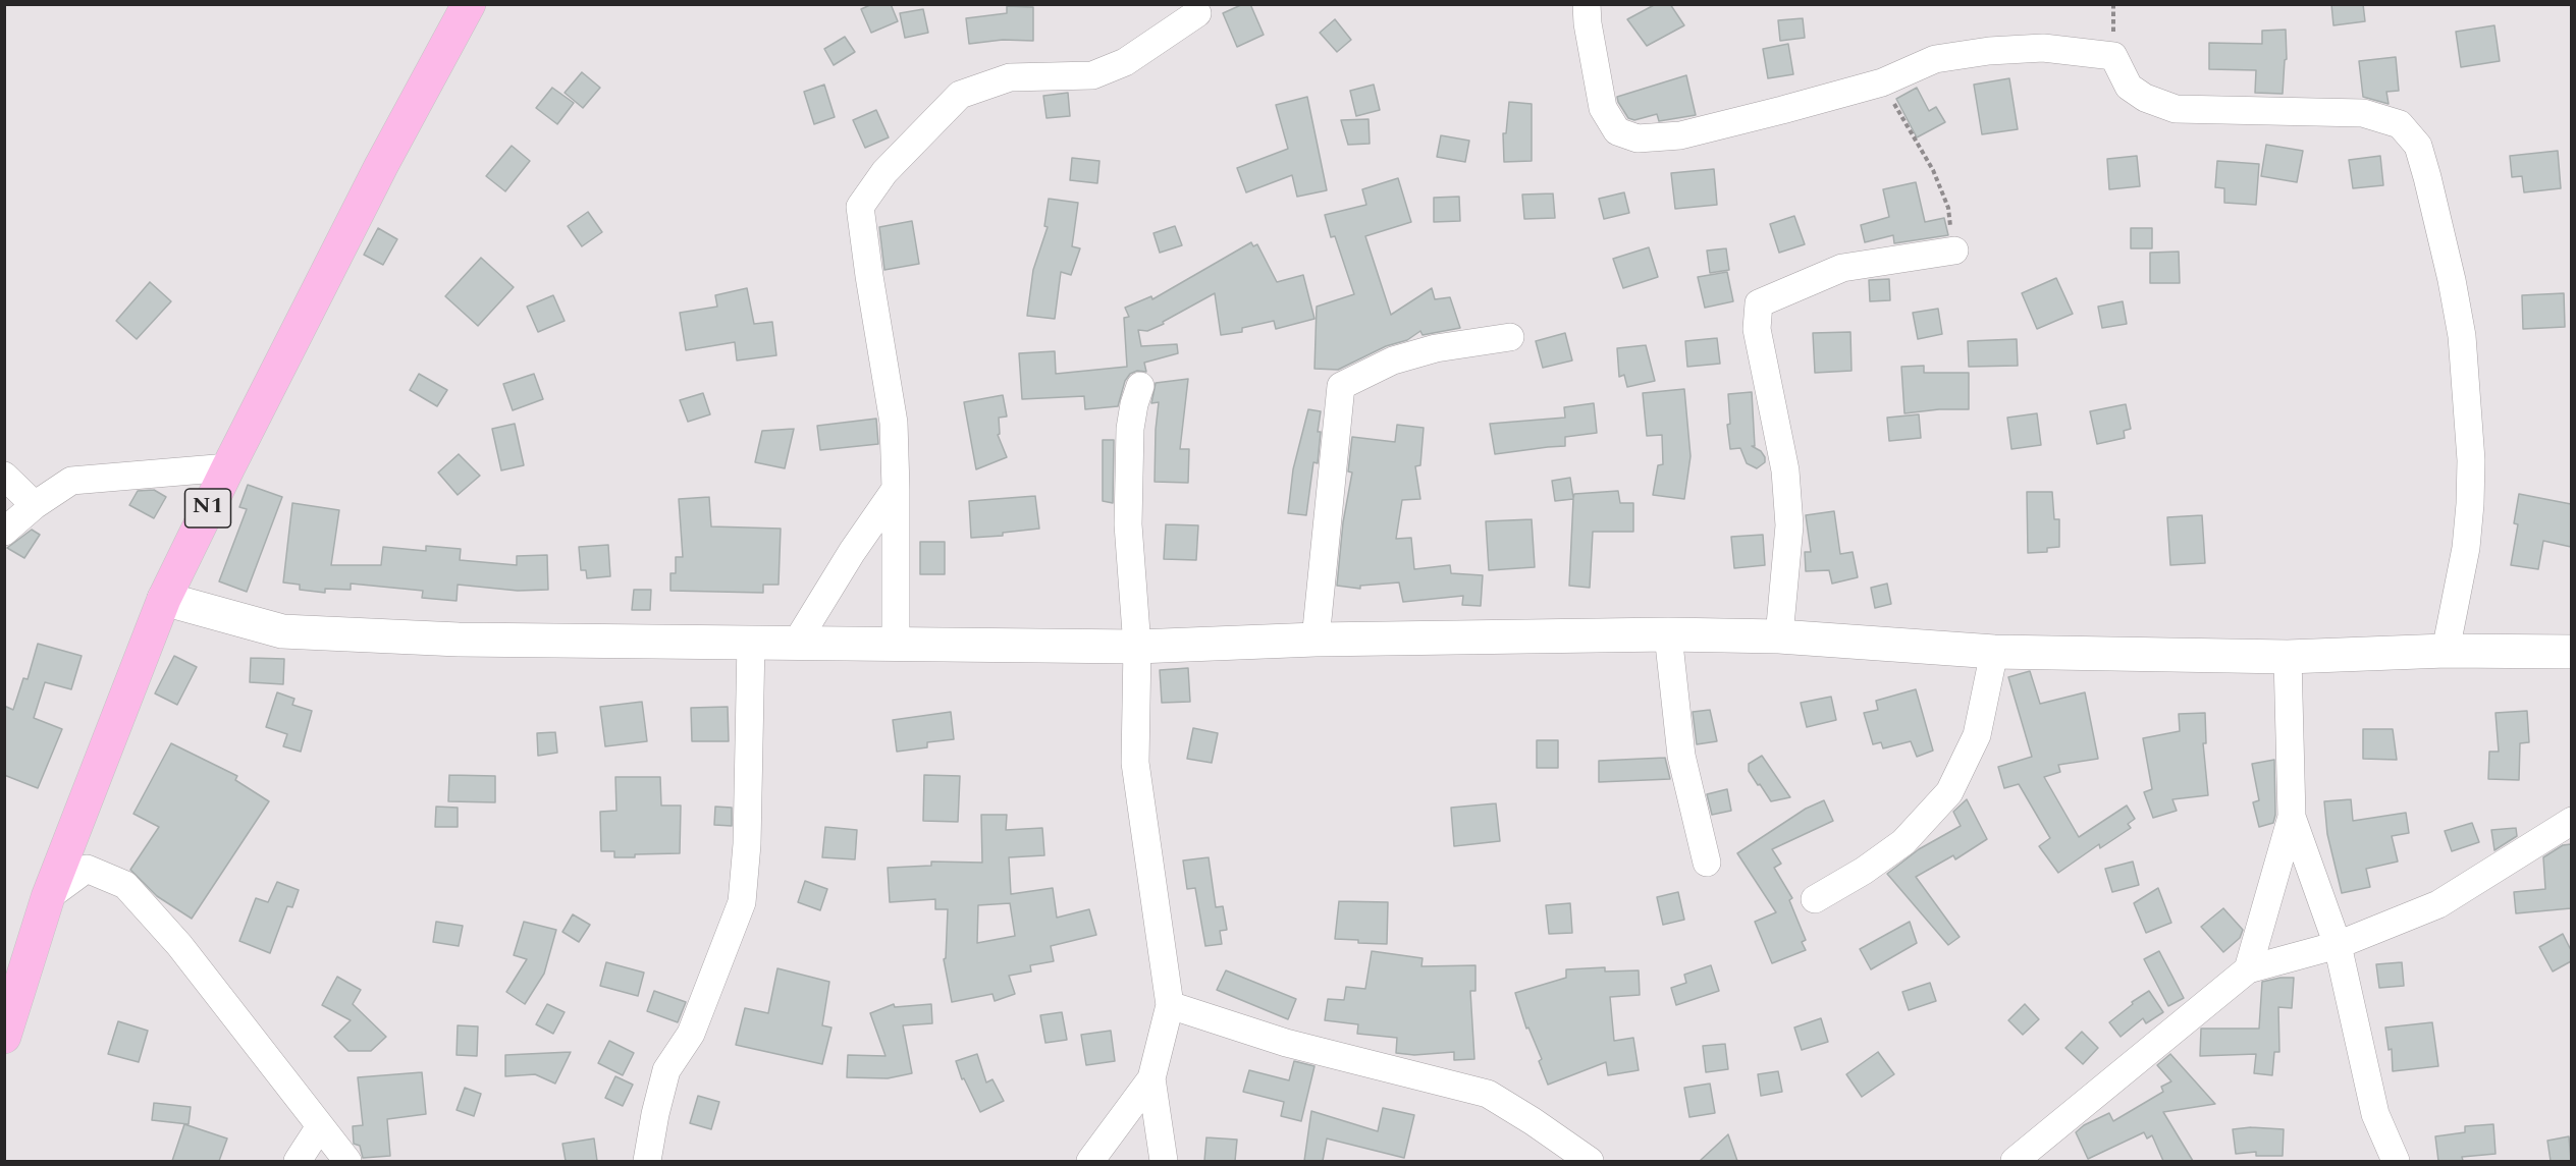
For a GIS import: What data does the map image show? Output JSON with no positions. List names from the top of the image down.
{
  "streets": {
    "highway": ["N1"]
  }
}
